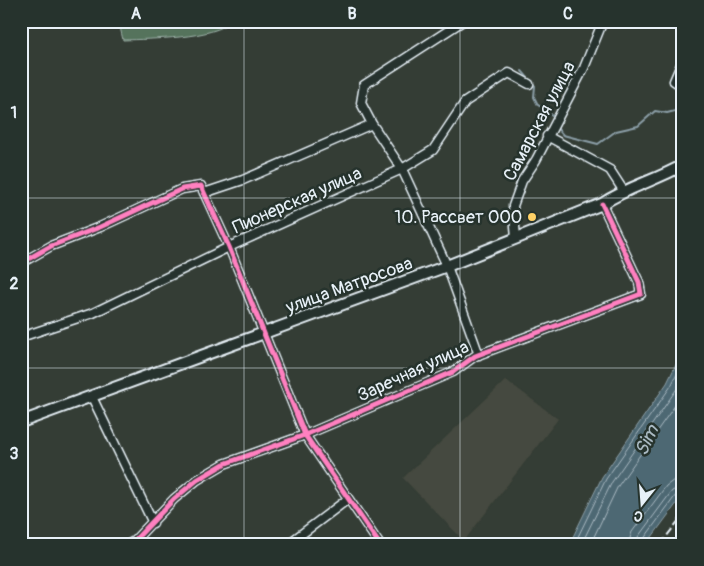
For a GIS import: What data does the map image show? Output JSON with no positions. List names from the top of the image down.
{
  "streets": {
    "main road": ["улица Матросова"],
    "street": ["Самарская улица", "Пионерская улица", "Заречная улица"]
  },
  "crossings": [
    ["Самарская улица", "улица Матросова"],
    ["улица Матросова", "Заречная улица"]
  ],
  "water": ["Sim"],
  "places": ["10. Рассвет ООО"],
  "north": "bottom",
  "grid": {
    "columns": ["A", "B", "C"],
    "rows": ["1", "2", "3"]
  }
}
